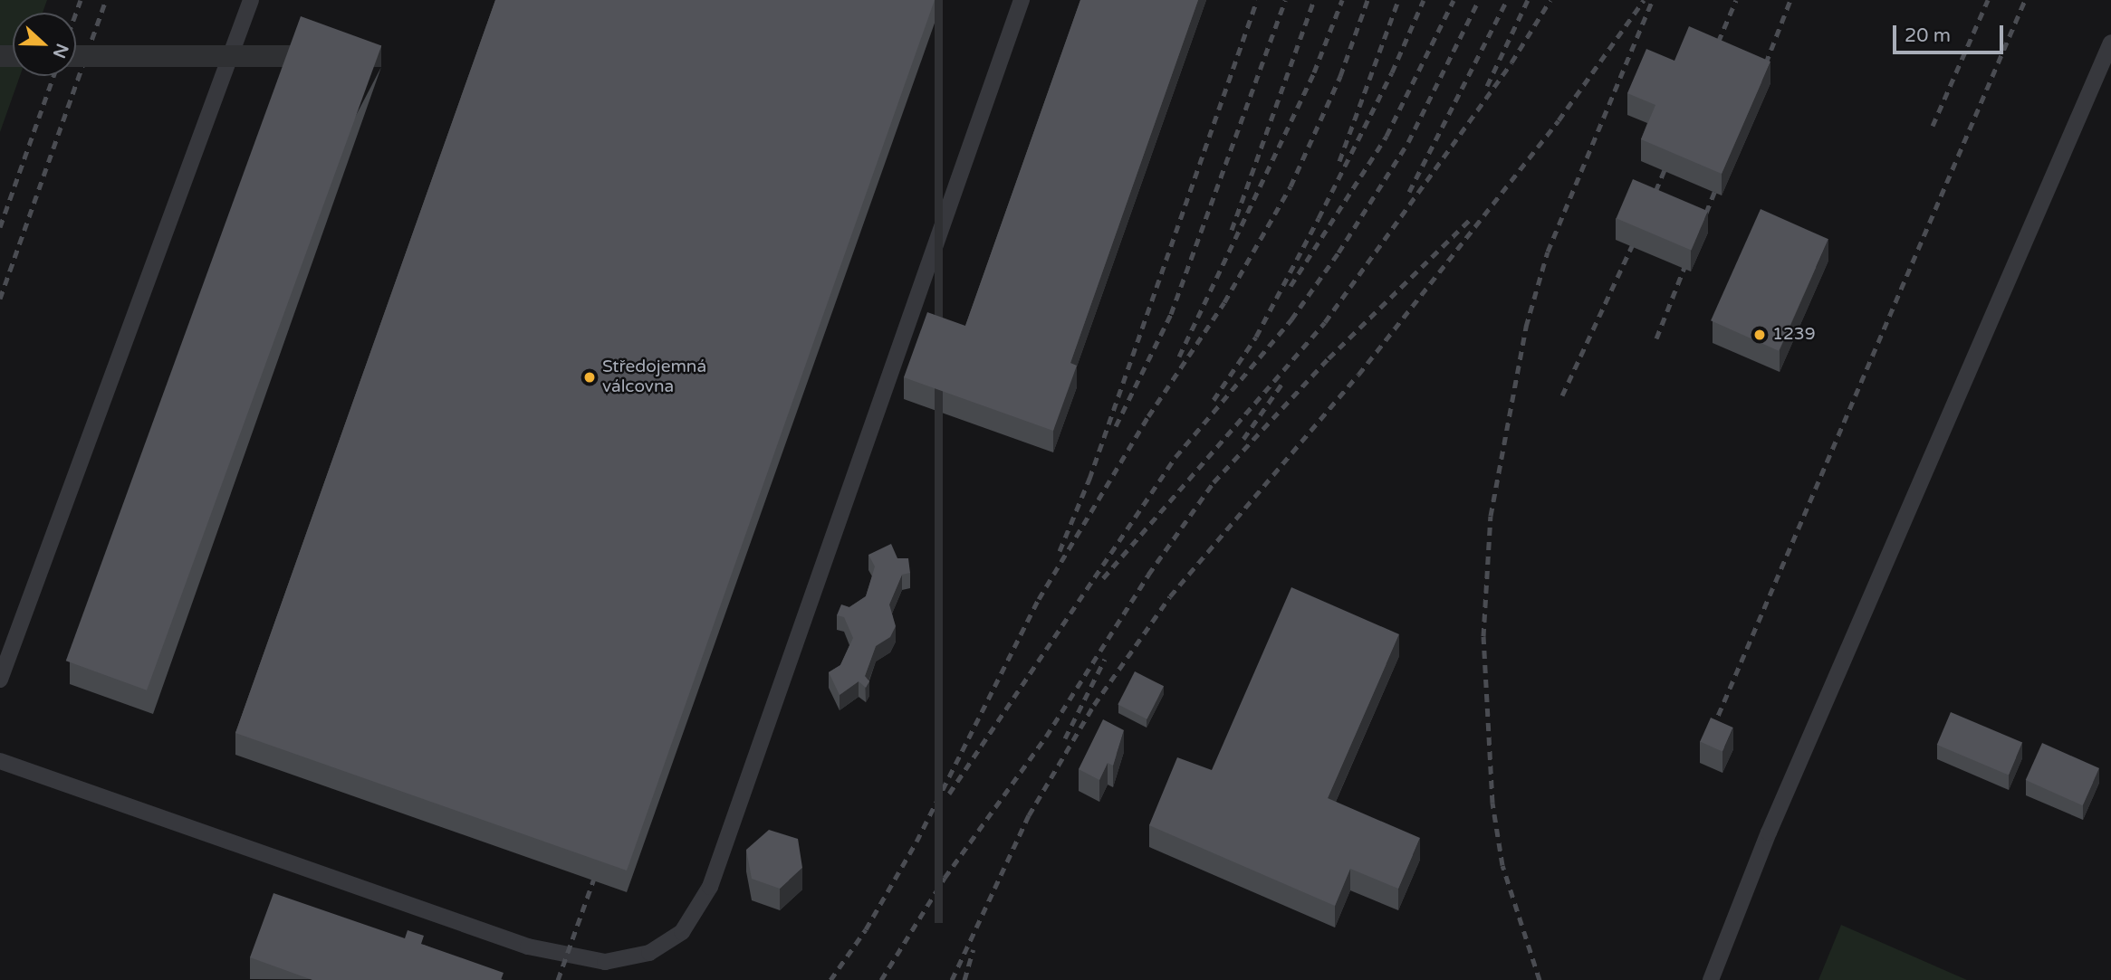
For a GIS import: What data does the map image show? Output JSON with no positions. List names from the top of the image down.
{
  "places": ["1239", "Středojemná válcovna"],
  "scale_bar": "20 m",
  "north": "right"
}
